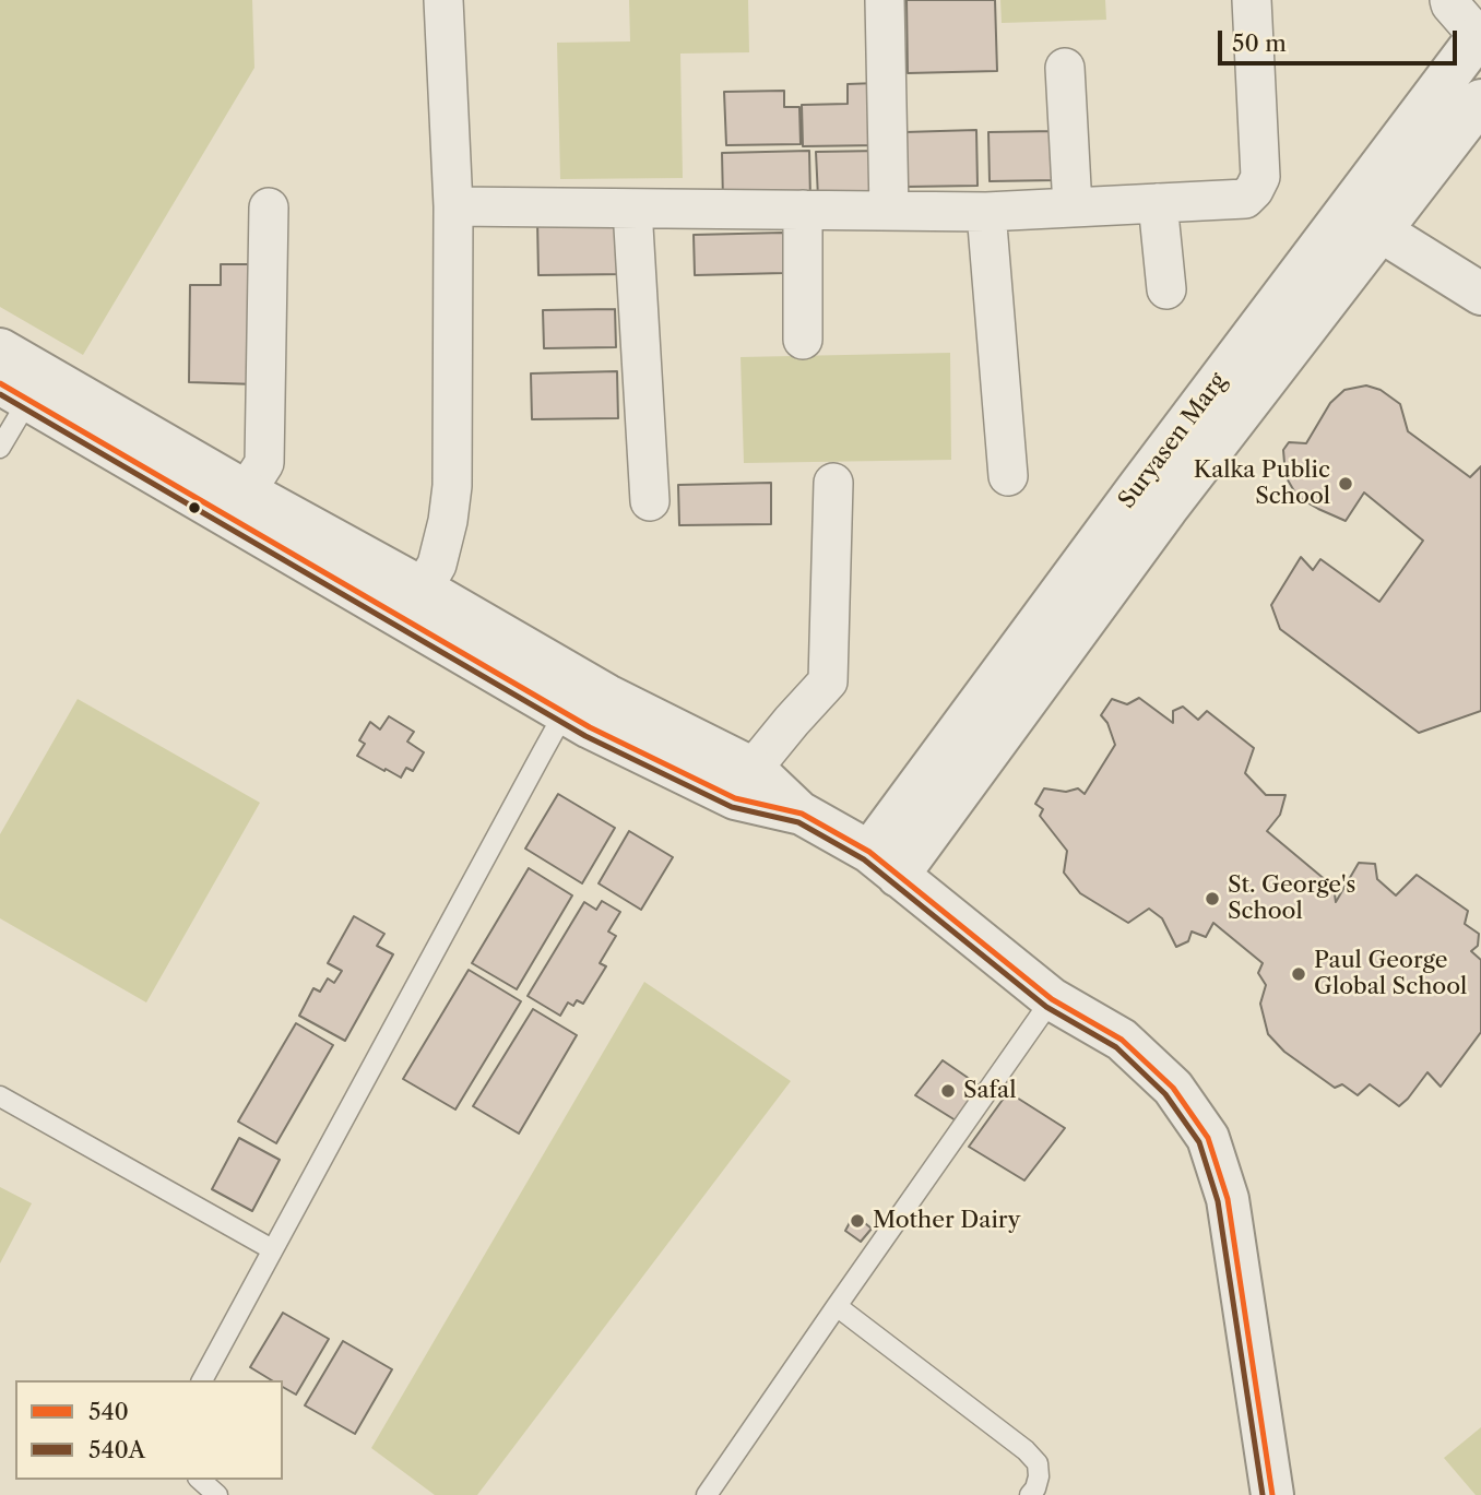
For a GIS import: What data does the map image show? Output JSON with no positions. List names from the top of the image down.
{
  "streets": {
    "street": ["Suryasen Marg"]
  },
  "places": [
    "Kalka Public School",
    "St. George's School",
    "Paul George Global School",
    "Safal",
    "Mother Dairy"
  ],
  "lines": ["transit line 540", "transit line 540A"],
  "legend": ["540", "540A"],
  "scale_bar": "50 m"
}
